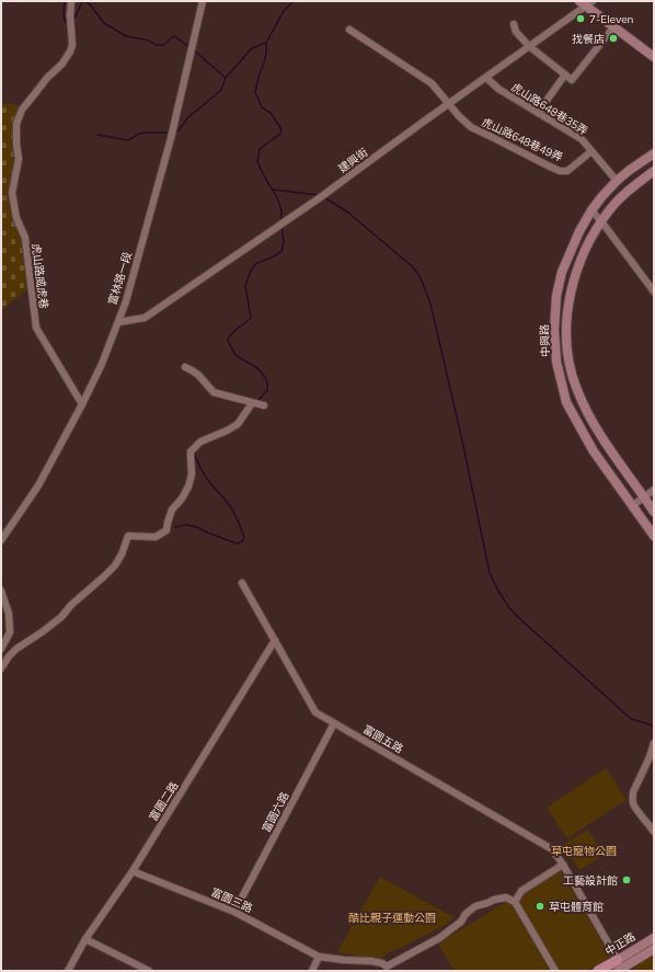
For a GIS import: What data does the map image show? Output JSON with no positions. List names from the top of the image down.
{
  "streets": {
    "main road": ["中正路"],
    "street": [
      "虎山路648巷35弄",
      "虎山路648巷49弄",
      "建興街",
      "虎山路威虎巷",
      "富林路一段",
      "中興路",
      "富園五路",
      "富園二路",
      "富園六路",
      "富園三路"
    ]
  },
  "crossings": [
    ["虎山路648巷35弄", "虎山路648巷49弄"],
    ["虎山路648巷35弄", "建興街"],
    ["虎山路648巷35弄", "中興路"],
    ["虎山路648巷49弄", "建興街"],
    ["建興街", "富林路一段"],
    ["虎山路威虎巷", "富林路一段"],
    ["富園五路", "富園二路"],
    ["富園五路", "富園六路"],
    ["富園五路", "中正路"],
    ["富園二路", "富園三路"],
    ["富園六路", "富園三路"]
  ],
  "parks": ["草屯寵物公園", "酷比親子運動公園"],
  "places": [
    "7-Eleven",
    "找餐店",
    "工藝設計館",
    "草屯體育館"
  ]
}
